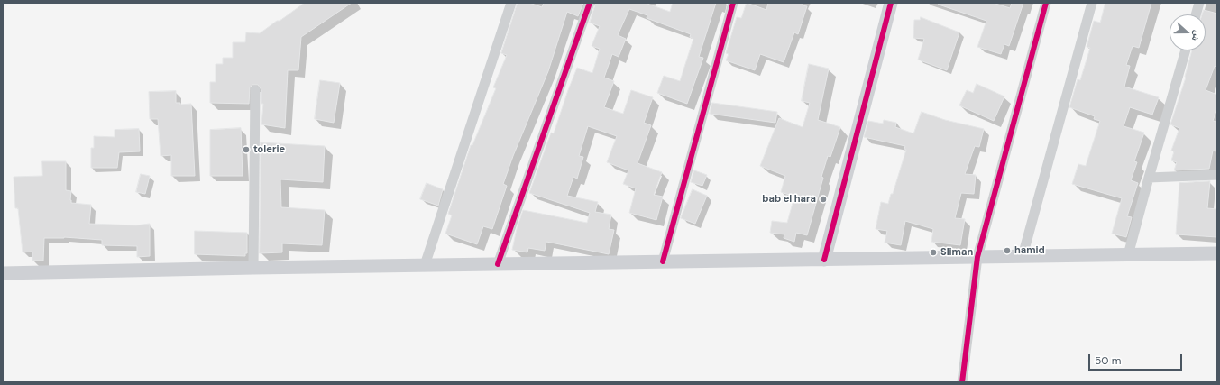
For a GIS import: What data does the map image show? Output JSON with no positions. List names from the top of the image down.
{
  "places": [
    "tolerie",
    "bab el hara",
    "hamid",
    "Sliman"
  ],
  "scale_bar": "50 m",
  "north": "right"
}
